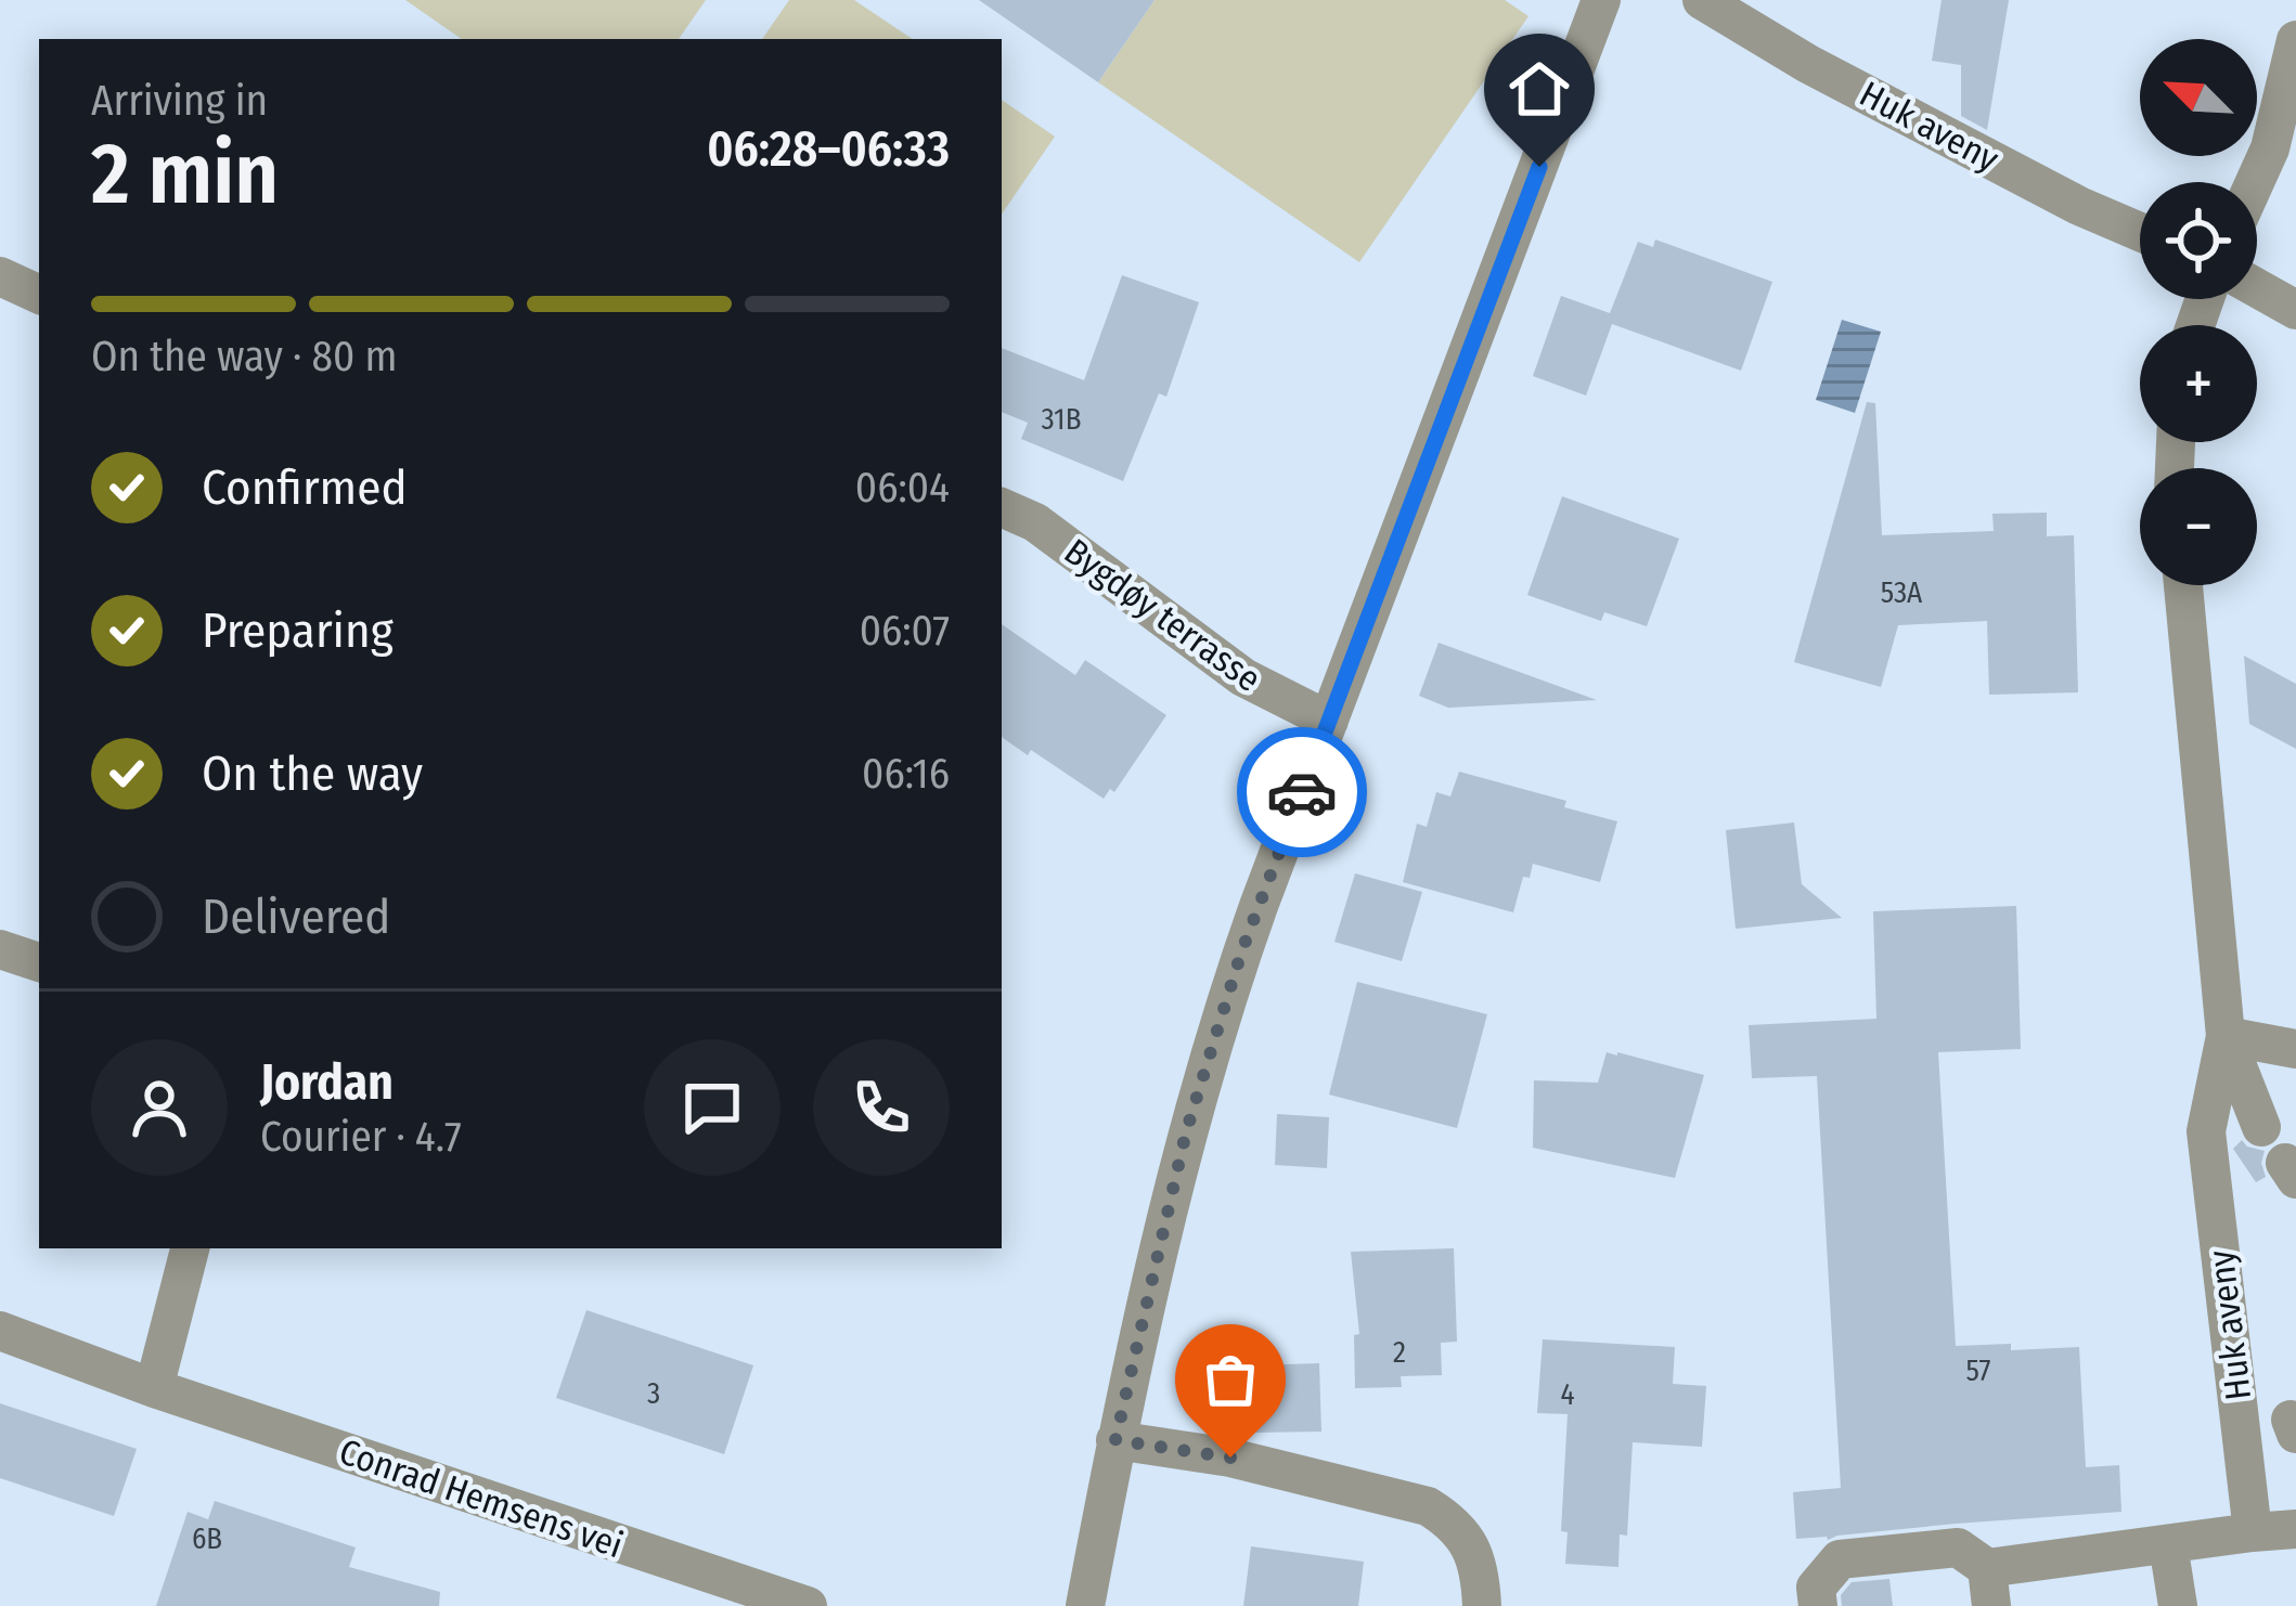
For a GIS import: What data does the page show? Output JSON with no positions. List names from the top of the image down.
{
  "streets": {
    "street": ["Huk aveny", "Bygdøy terrasse", "Conrad Hemsens vei"]
  },
  "house_numbers": [
    "31B",
    "53A",
    "2",
    "57",
    "3",
    "4",
    "6B"
  ],
  "north": "top left",
  "page": {
    "map_buttons": ["+", "−"],
    "heading": ["2 min", "Arriving in", "06:28–06:33"],
    "panel": ["Jordan", "Courier · 4.7"],
    "bar": "On the way · 80 m",
    "list": [
      ["Confirmed", "06:04"],
      ["Preparing", "06:07"],
      ["On the way", "06:16"],
      "Delivered"
    ]
  }
}
